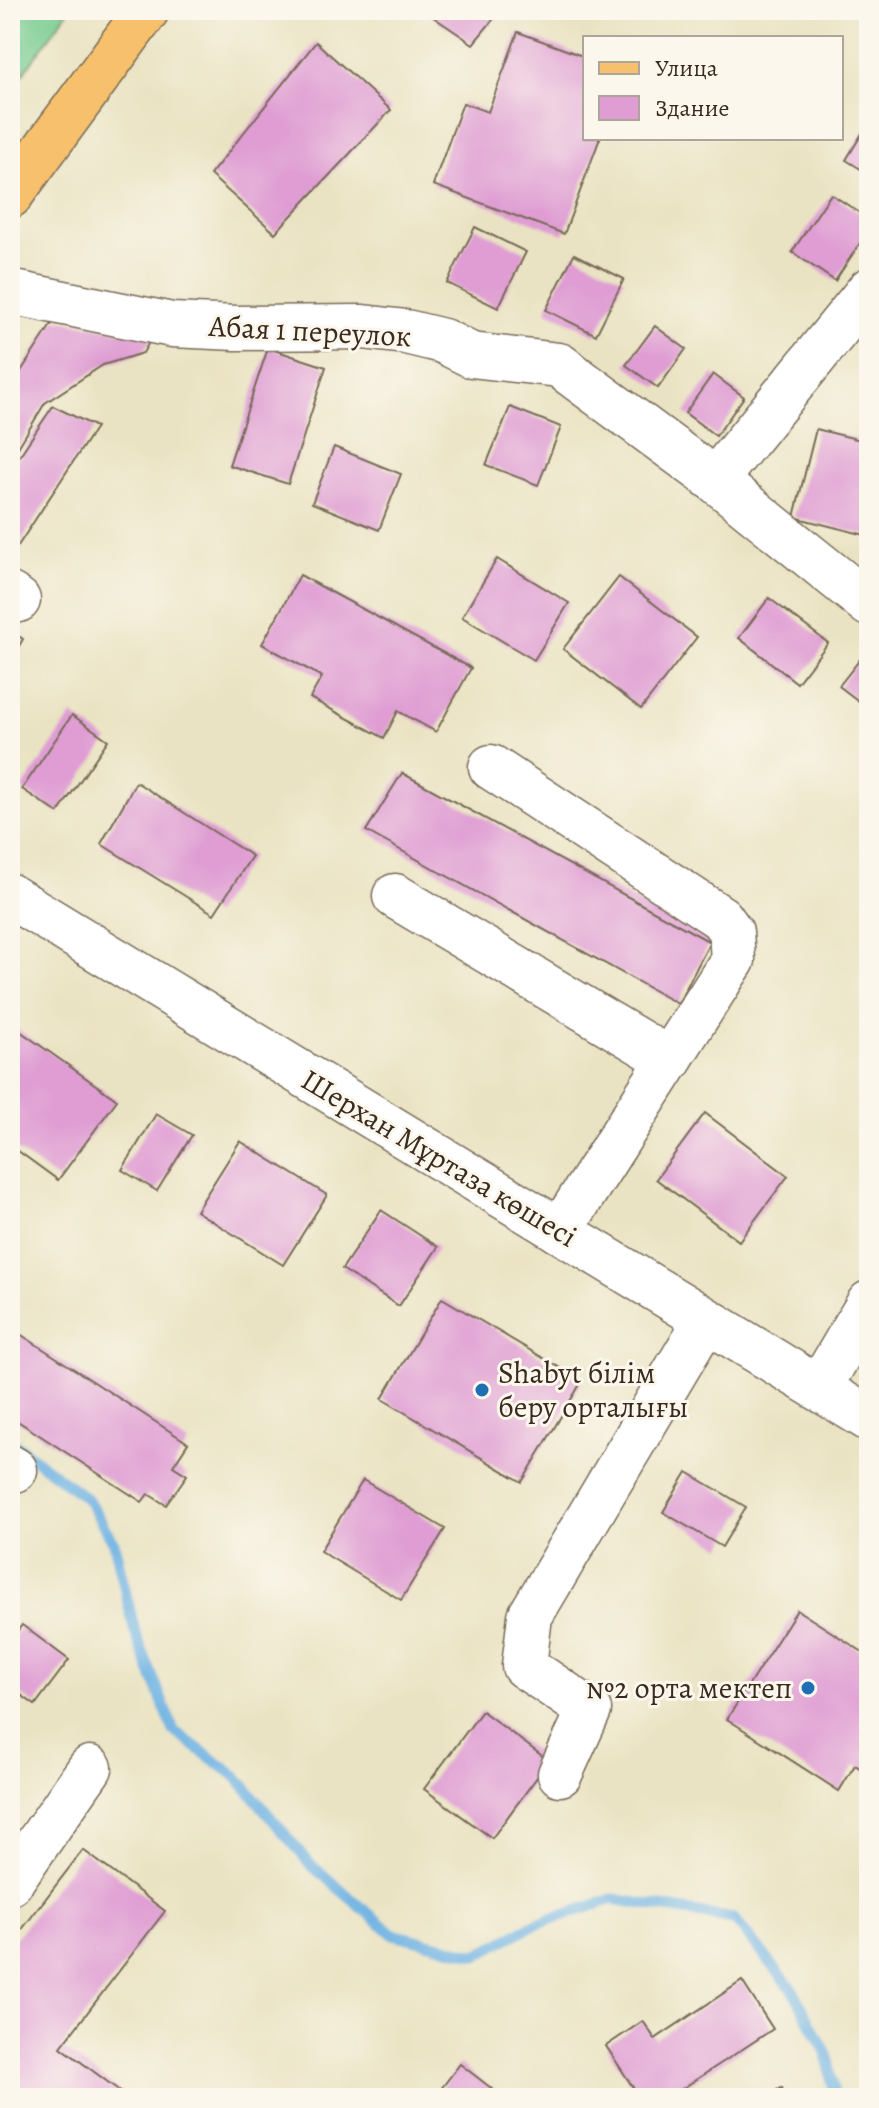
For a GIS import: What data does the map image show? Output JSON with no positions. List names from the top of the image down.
{
  "streets": {
    "street": ["Абая 1 переулок", "Шерхан Мұртаза көшесі"]
  },
  "places": ["Shabyt білім беру орталығы", "№2 орта мектеп"],
  "legend": ["Улица", "Здание"]
}
